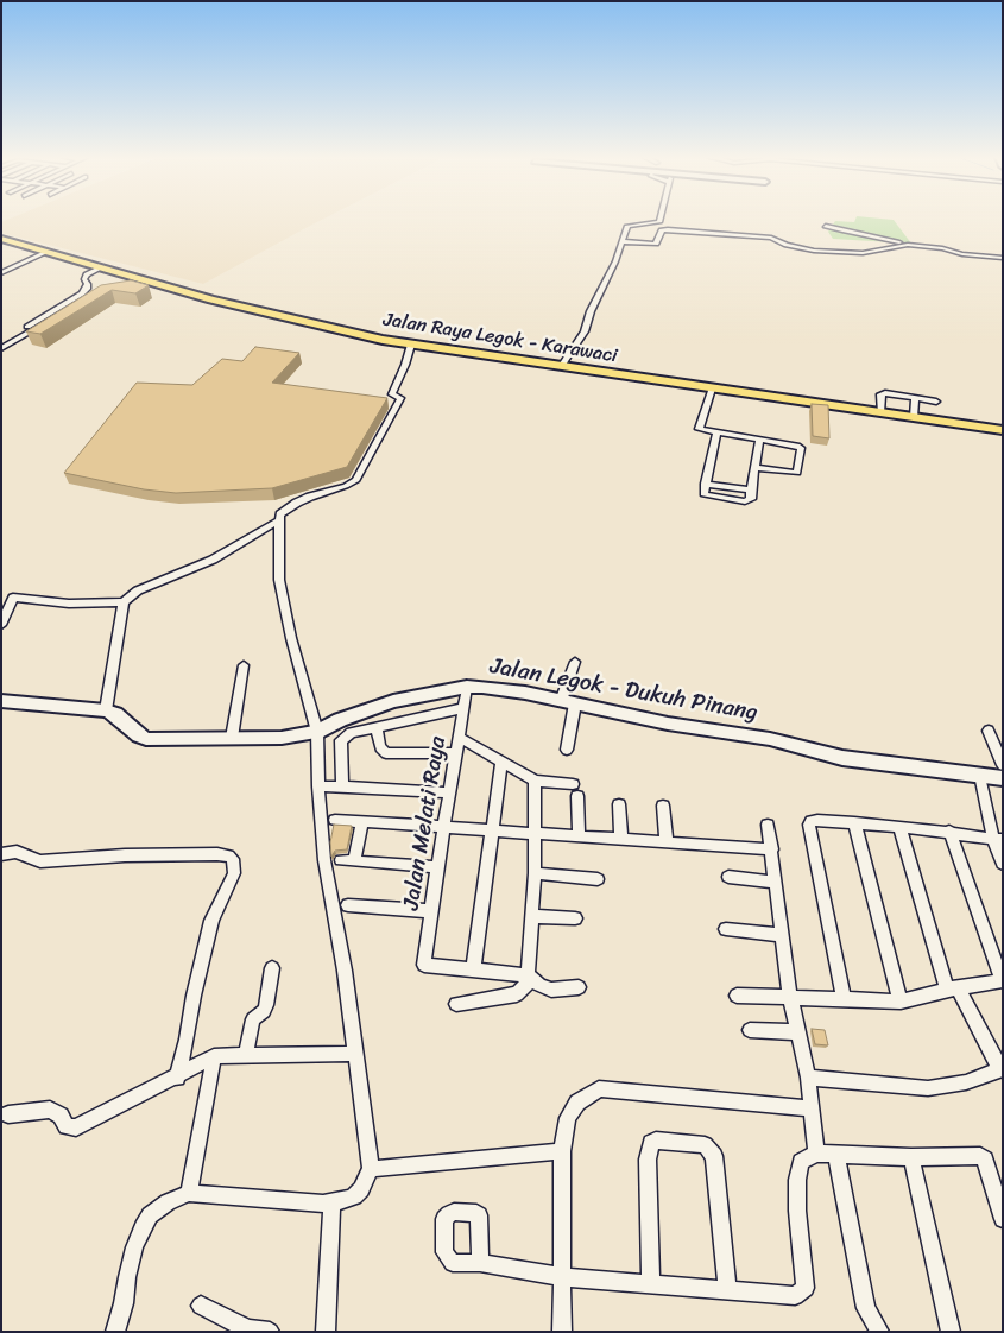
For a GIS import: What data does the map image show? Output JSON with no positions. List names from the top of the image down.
{
  "streets": {
    "main road": ["Jalan Raya Legok - Karawaci"],
    "street": ["Jalan Legok - Dukuh Pinang", "Jalan Melati Raya"]
  },
  "crossings": [
    ["Jalan Legok - Dukuh Pinang", "Jalan Melati Raya"]
  ]
}
